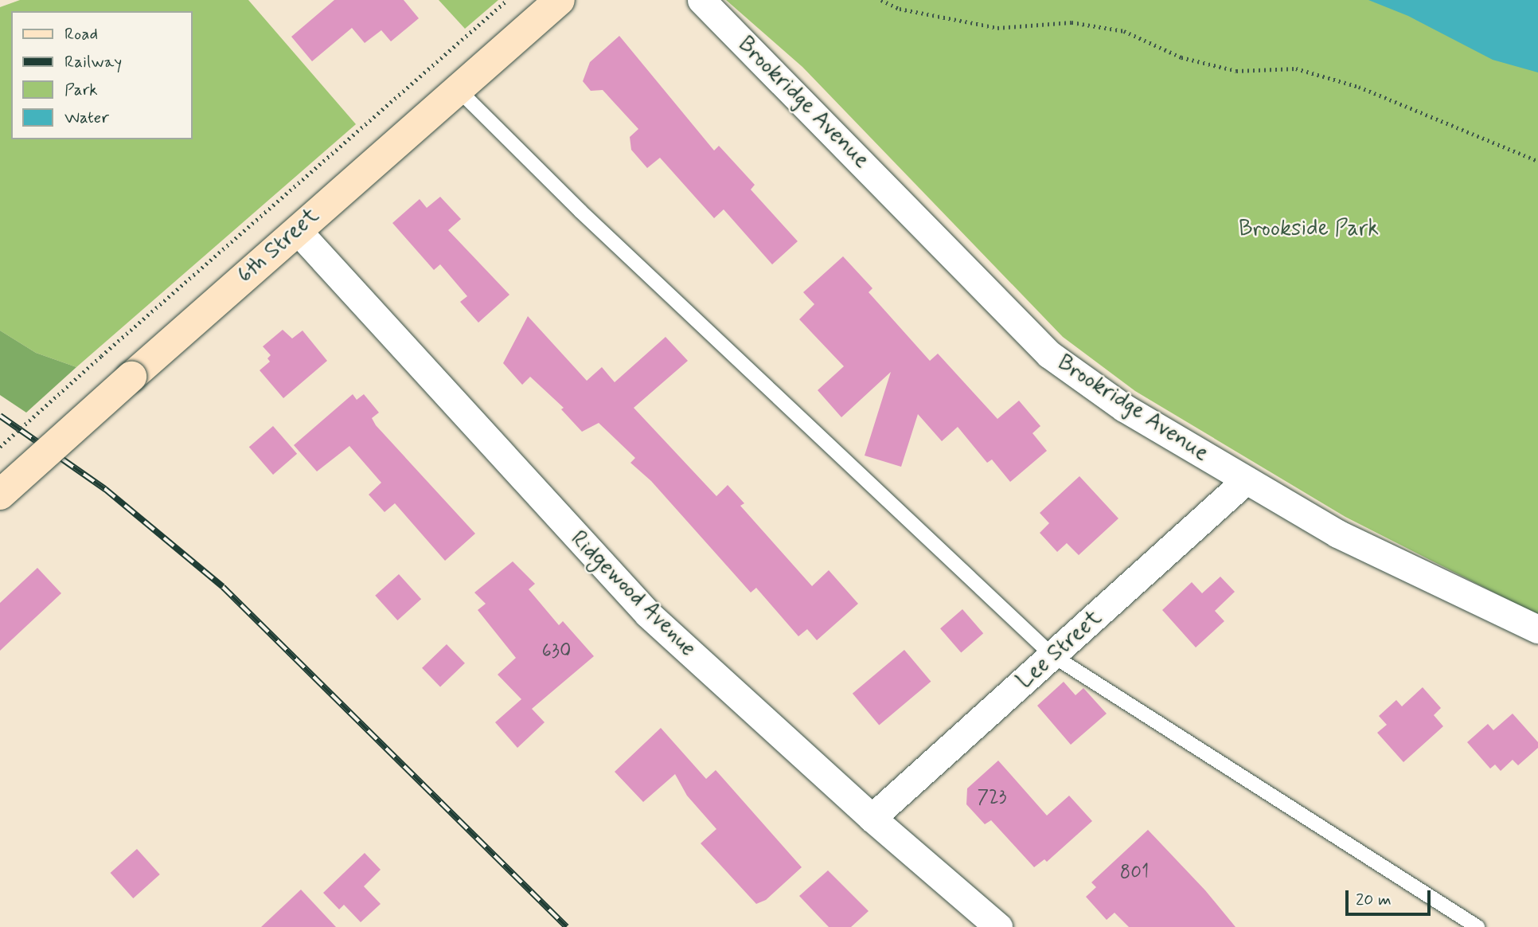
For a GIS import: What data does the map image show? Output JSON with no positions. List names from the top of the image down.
{
  "streets": {
    "main road": ["6th Street"],
    "street": ["Brookridge Avenue", "Ridgewood Avenue", "Lee Street"]
  },
  "crossings": [
    ["Brookridge Avenue", "Lee Street"],
    ["6th Street", "Ridgewood Avenue"],
    ["Ridgewood Avenue", "Lee Street"]
  ],
  "parks": ["Brookside Park"],
  "house_numbers": ["630", "723", "801"],
  "legend": [
    "Road",
    "Railway",
    "Park",
    "Water"
  ],
  "scale_bar": "20 m"
}
